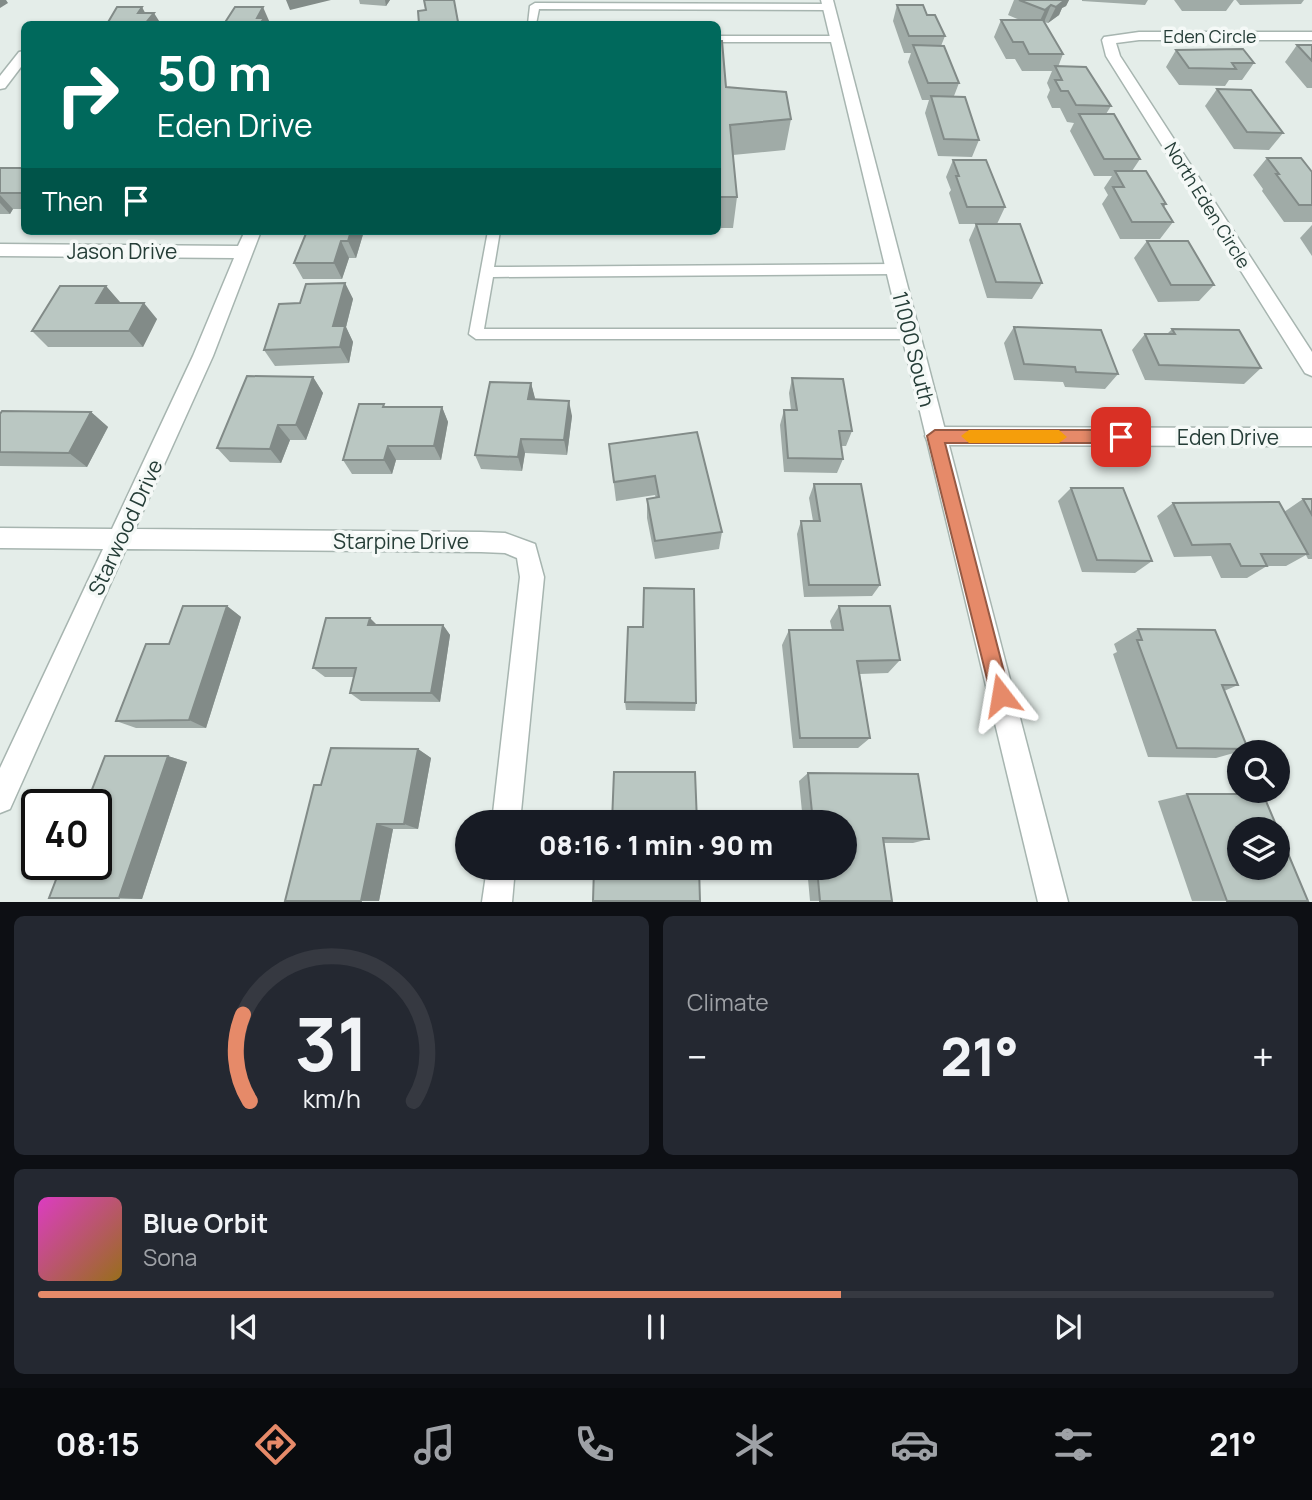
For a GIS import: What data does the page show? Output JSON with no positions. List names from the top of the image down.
{
  "streets": {
    "street": [
      "Eden Circle",
      "North Eden Circle",
      "Jason Drive",
      "11000 South",
      "Eden Drive",
      "Starwood Drive",
      "Starpine Drive"
    ]
  },
  "crossings": [
    ["Eden Circle", "North Eden Circle"],
    ["Jason Drive", "Starwood Drive"],
    ["11000 South", "Eden Drive"],
    ["Starwood Drive", "Starpine Drive"]
  ],
  "page": {
    "turn": ["50 m", "Eden Drive"],
    "then": "Then",
    "limit": "40",
    "trip": "08:16 · 1 min · 90 m",
    "tile": "Climate",
    "heat": ["−", "21°", "+"],
    "song": ["Blue Orbit", "Sona"],
    "tabs": ["08:15", "21°"],
    "gauge": ["31", "km/h"]
  }
}
